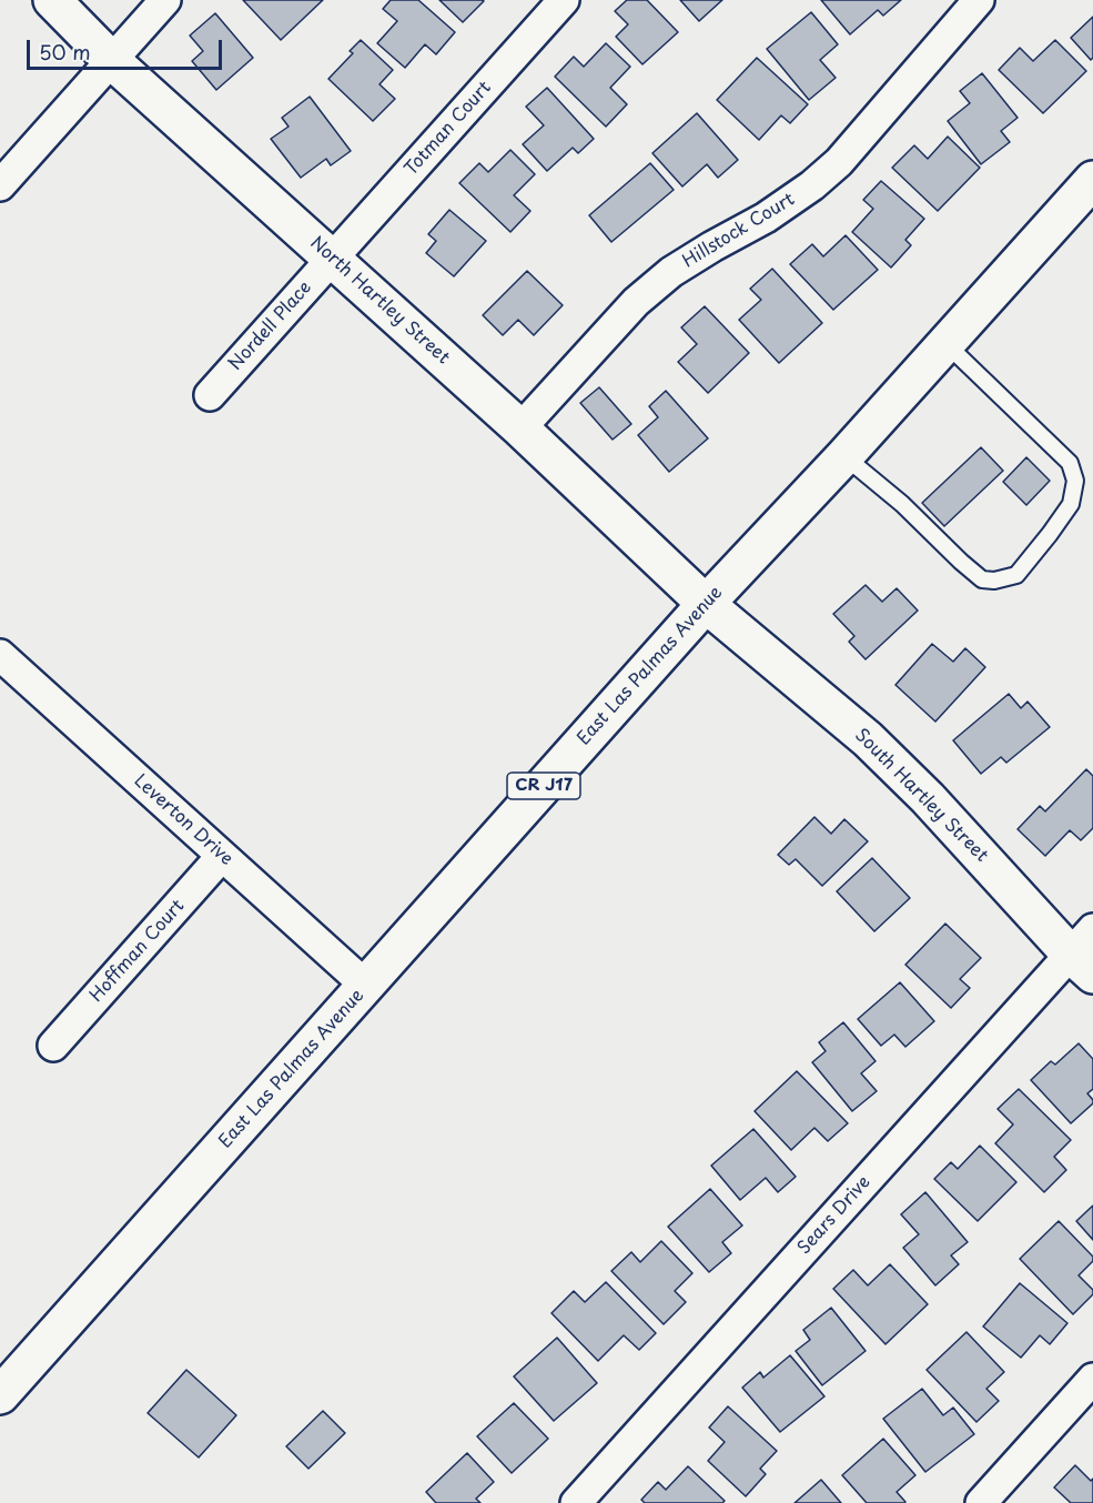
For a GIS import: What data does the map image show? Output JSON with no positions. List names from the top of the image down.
{
  "streets": {
    "main road": [
      "North Hartley Street",
      "East Las Palmas Avenue",
      "CR J17",
      "South Hartley Street"
    ],
    "street": [
      "Totman Court",
      "Hillstock Court",
      "Nordell Place",
      "Leverton Drive",
      "Hoffman Court",
      "Sears Drive"
    ]
  },
  "crossings": [
    ["Totman Court", "North Hartley Street"],
    ["Totman Court", "Nordell Place"],
    ["Hillstock Court", "North Hartley Street"],
    ["North Hartley Street", "Nordell Place"],
    ["North Hartley Street", "East Las Palmas Avenue"],
    ["North Hartley Street", "South Hartley Street"],
    ["East Las Palmas Avenue", "South Hartley Street"],
    ["East Las Palmas Avenue", "Leverton Drive"],
    ["South Hartley Street", "Sears Drive"],
    ["Leverton Drive", "Hoffman Court"]
  ],
  "scale_bar": "50 m"
}
